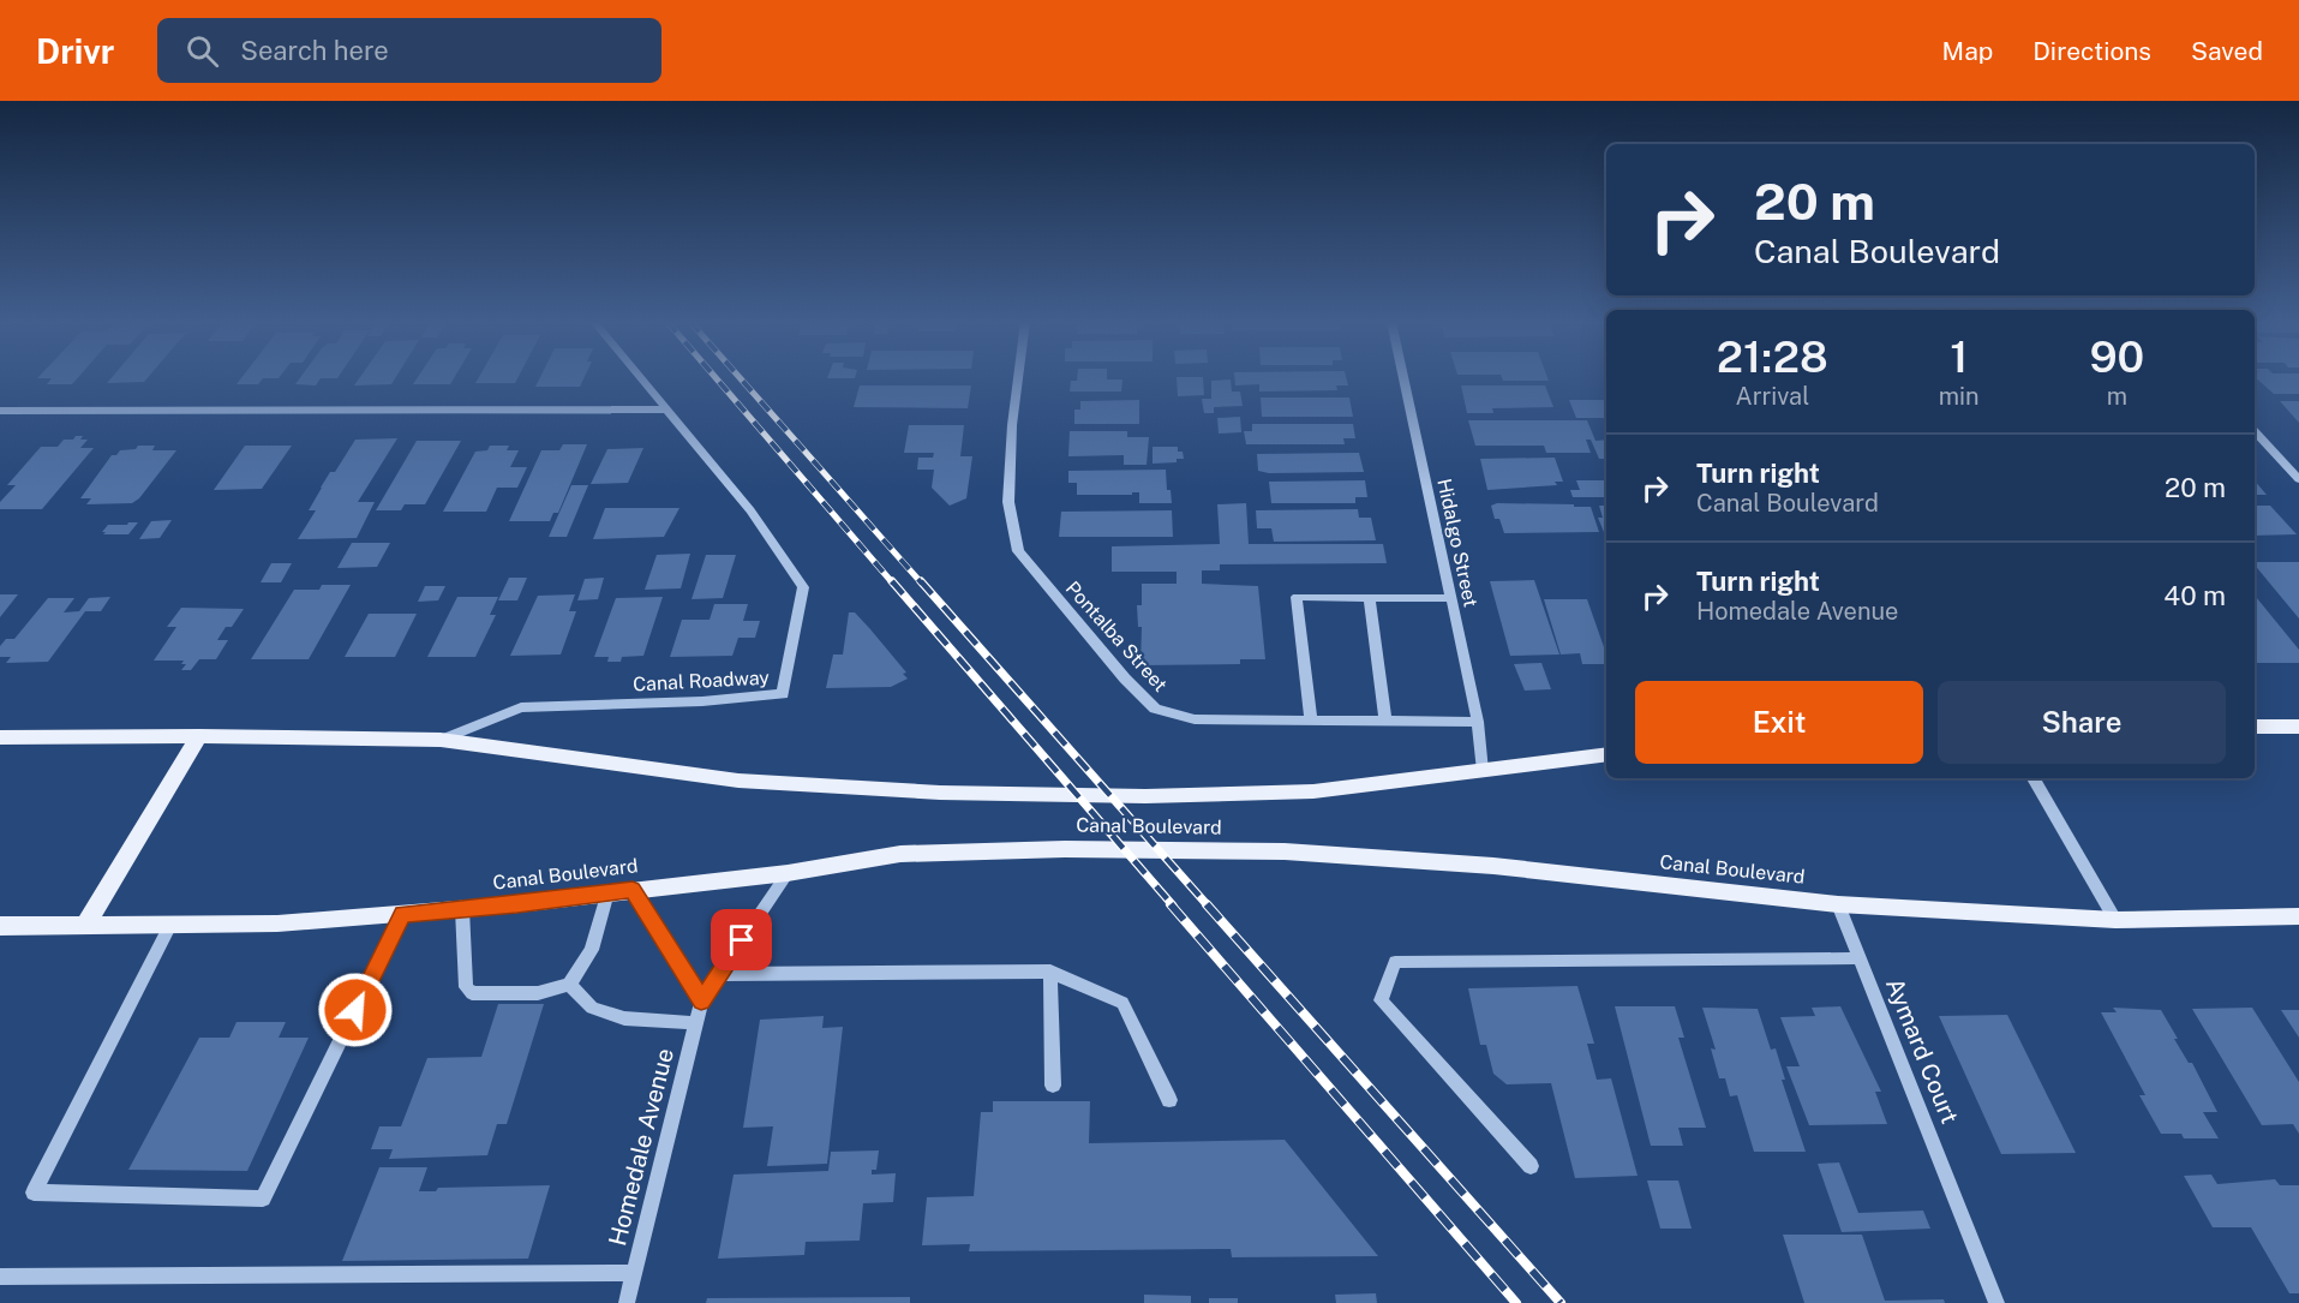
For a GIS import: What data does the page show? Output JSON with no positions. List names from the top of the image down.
{
  "streets": {
    "main road": ["Canal Boulevard"],
    "street": [
      "Hidalgo Street",
      "Pontalba Street",
      "Canal Roadway",
      "Aymard Court",
      "Homedale Avenue"
    ]
  },
  "crossings": [
    ["Hidalgo Street", "Pontalba Street"],
    ["Hidalgo Street", "Canal Boulevard"],
    ["Canal Roadway", "Canal Boulevard"],
    ["Canal Boulevard", "Aymard Court"],
    ["Canal Boulevard", "Homedale Avenue"]
  ],
  "page": {
    "header": "Drivr",
    "search": "Search here",
    "nav": ["Map", "Directions", "Saved"],
    "turn": ["20 m", "Canal Boulevard"],
    "eta": [
      "21:28",
      "Arrival",
      "1",
      "min",
      "90",
      "m"
    ],
    "list": [
      {
        "name": "Turn right",
        "note": "Canal Boulevard",
        "value": "20 m"
      },
      {
        "name": "Turn right",
        "note": "Homedale Avenue",
        "value": "40 m"
      }
    ],
    "buttons": ["Exit", "Share"]
  }
}
